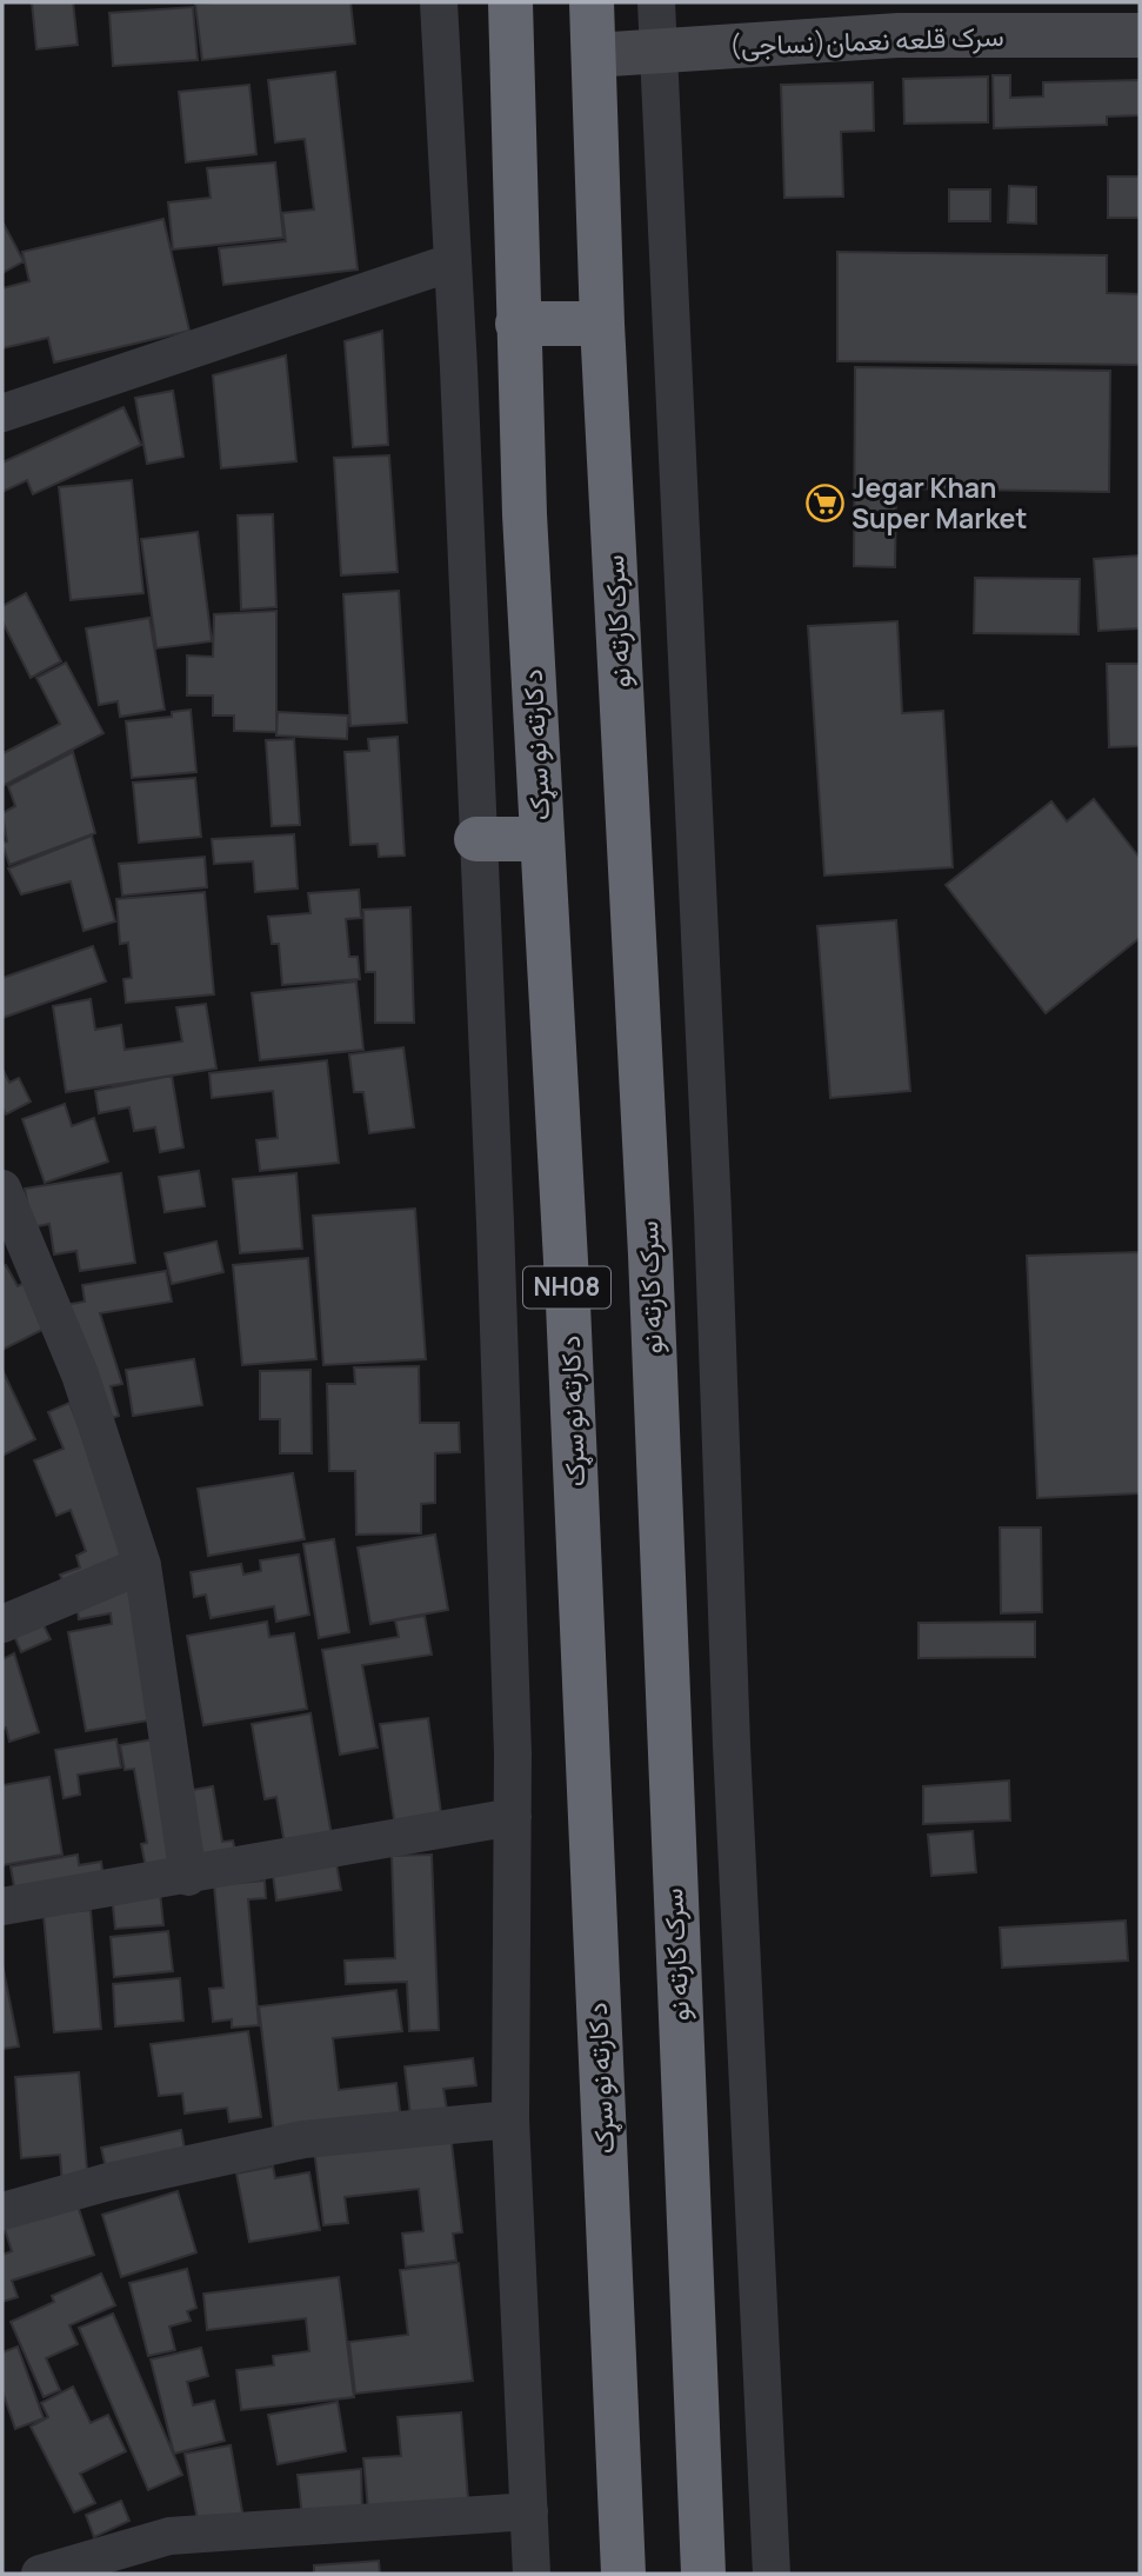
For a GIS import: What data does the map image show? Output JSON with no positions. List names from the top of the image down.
{
  "streets": {
    "highway": ["سرک کارته نو", "د کارته نو سړک", "NH08"],
    "street": ["سرک قلعه نعمان(نساجی)"]
  },
  "crossings": [
    ["سرک قلعه نعمان(نساجی)", "سرک کارته نو"]
  ],
  "places": {
    "supermarket": ["Jegar Khan Super Market"]
  }
}
